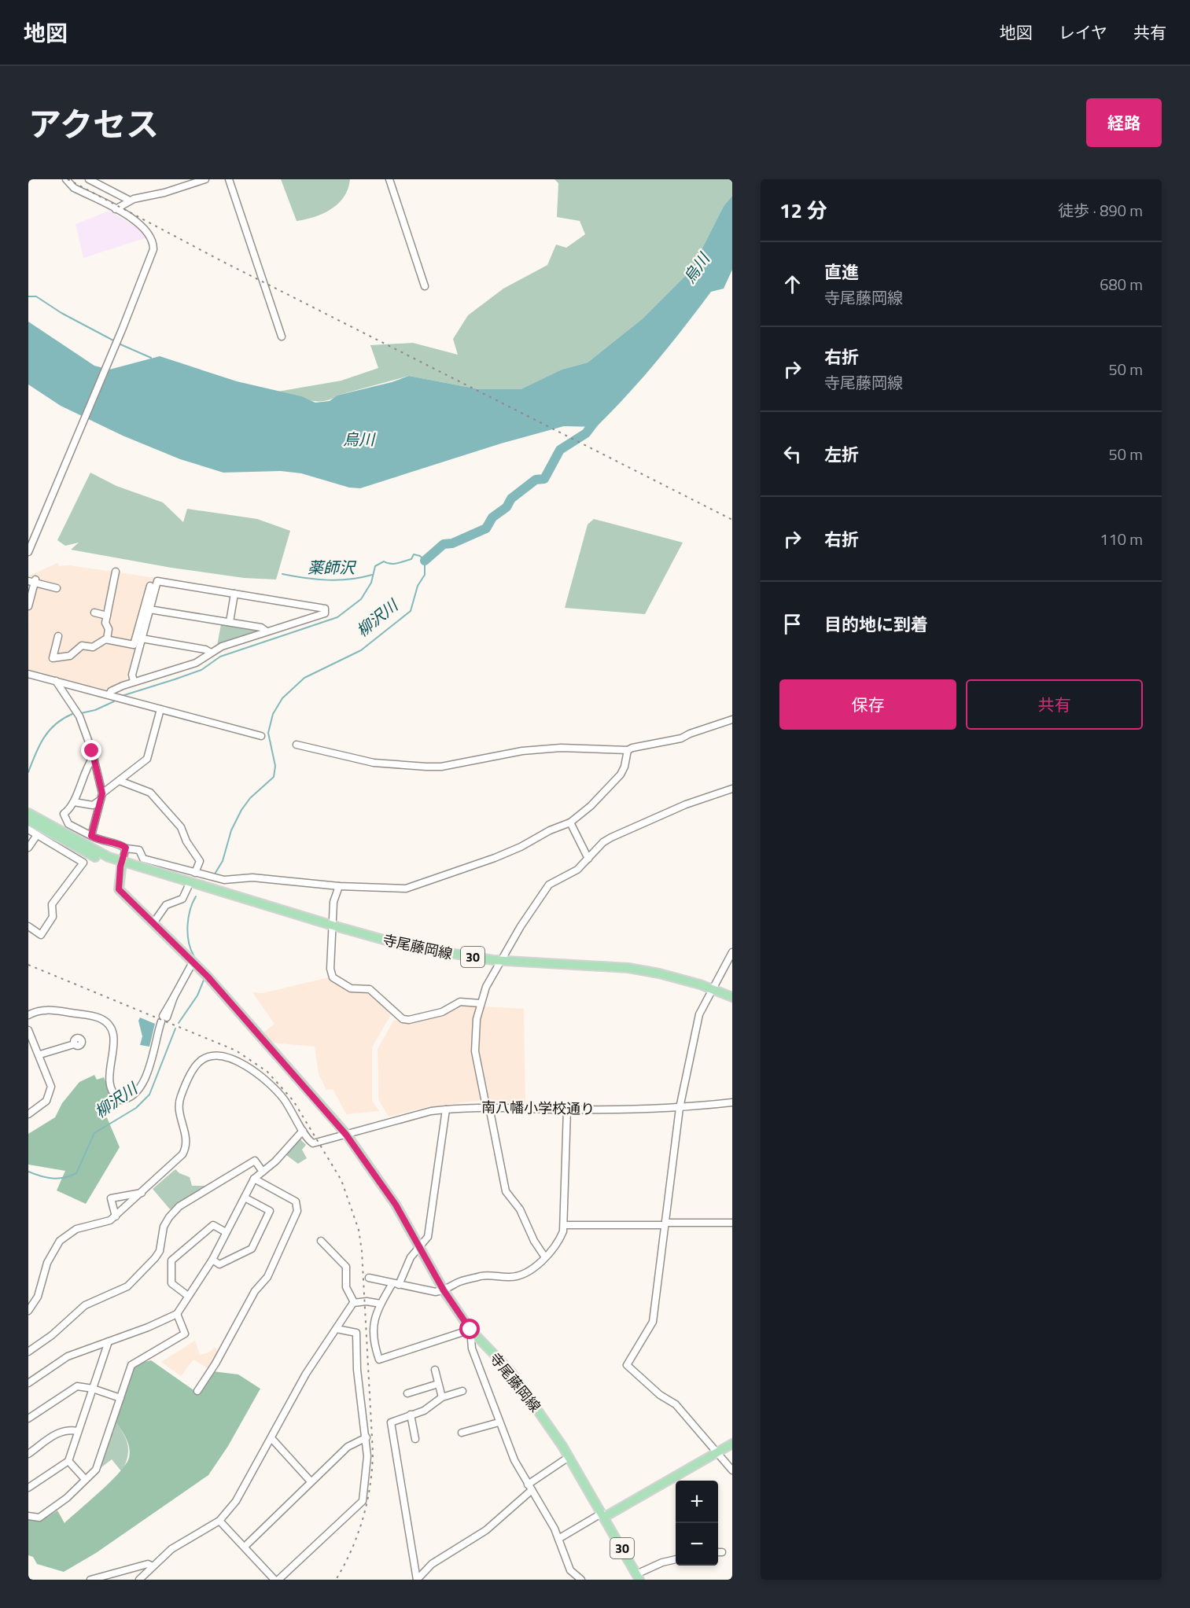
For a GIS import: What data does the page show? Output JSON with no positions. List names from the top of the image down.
{
  "streets": {
    "main road": ["寺尾藤岡線", "30"],
    "street": ["南八幡小学校通り"]
  },
  "crossings": [
    ["寺尾藤岡線", "南八幡小学校通り"]
  ],
  "water": ["烏川", "薬師沢", "柳沢川"],
  "page": {
    "header": "地図",
    "nav": ["地図", "レイヤ", "共有"],
    "title": "アクセス",
    "buttons": [
      "経路",
      ["保存", "共有"]
    ],
    "heading": ["12 分", "徒歩 · 890 m"],
    "list": [
      ["直進", "寺尾藤岡線", "680 m"],
      ["右折", "寺尾藤岡線", "50 m"],
      ["左折", "50 m"],
      ["右折", "110 m"],
      "目的地に到着"
    ],
    "map_buttons": ["+", "−"]
  }
}
